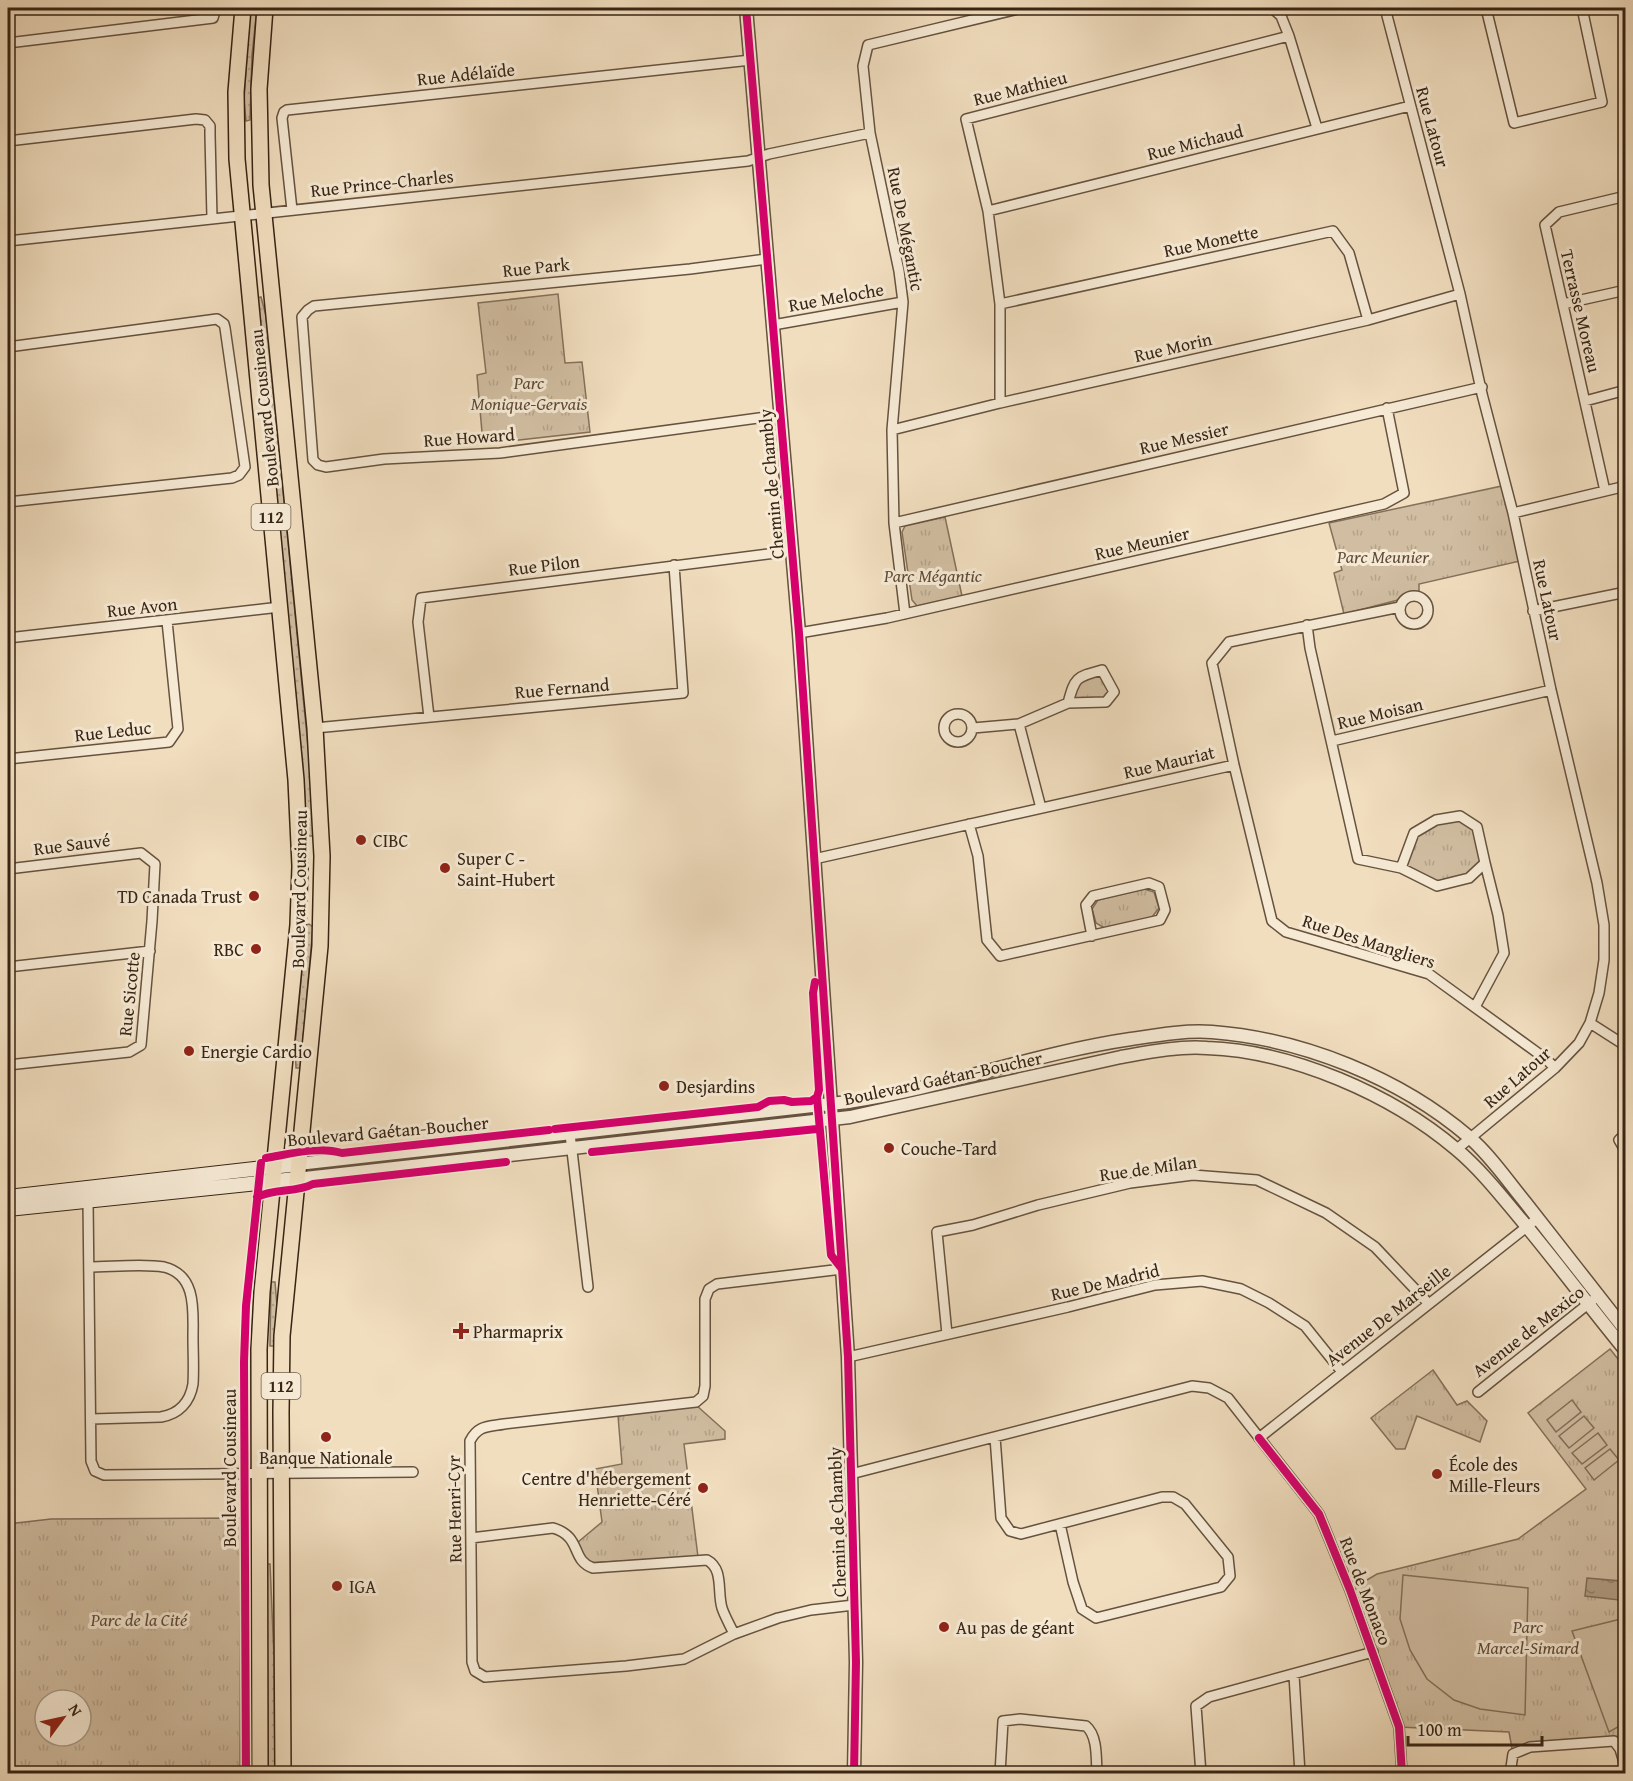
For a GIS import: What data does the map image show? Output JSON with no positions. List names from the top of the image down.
{
  "streets": {
    "main road": ["Boulevard Cousineau", "112", "Boulevard Gaétan-Boucher"],
    "street": [
      "Rue Adélaïde",
      "Rue Mathieu",
      "Rue Latour",
      "Rue Michaud",
      "Rue Prince-Charles",
      "Rue De Mégantic",
      "Rue Monette",
      "Rue Park",
      "Rue Meloche",
      "Terrasse Moreau",
      "Rue Morin",
      "Rue Howard",
      "Rue Messier",
      "Chemin de Chambly",
      "Rue Meunier",
      "Rue Pilon",
      "Rue Avon",
      "Rue Fernand",
      "Rue Moisan",
      "Rue Leduc",
      "Rue Mauriat",
      "Rue Sauvé",
      "Rue Des Mangliers",
      "Rue Sicotte",
      "Rue de Milan",
      "Rue De Madrid",
      "Avenue De Marseille",
      "Avenue de Mexico",
      "Rue Henri-Cyr",
      "Rue de Monaco"
    ]
  },
  "crossings": [
    ["Rue Adélaïde", "Rue Prince-Charles"],
    ["Rue Adélaïde", "Chemin de Chambly"],
    ["Rue Mathieu", "Rue Michaud"],
    ["Rue Mathieu", "Rue Monette"],
    ["Rue Mathieu", "Rue Morin"],
    ["Rue Latour", "Rue Michaud"],
    ["Rue Latour", "Rue Morin"],
    ["Rue Latour", "Rue Messier"],
    ["Rue Latour", "Rue Moisan"],
    ["Rue Latour", "Rue Des Mangliers"],
    ["Rue Latour", "Boulevard Gaétan-Boucher"],
    ["Rue Prince-Charles", "Rue De Mégantic"],
    ["Rue Prince-Charles", "Boulevard Cousineau"],
    ["Rue Prince-Charles", "Chemin de Chambly"],
    ["Rue De Mégantic", "Rue Meloche"],
    ["Rue De Mégantic", "Rue Morin"],
    ["Rue De Mégantic", "Rue Messier"],
    ["Rue De Mégantic", "Rue Meunier"],
    ["Rue Monette", "Rue Morin"],
    ["Rue Park", "Rue Howard"],
    ["Rue Park", "Chemin de Chambly"],
    ["Rue Meloche", "Chemin de Chambly"],
    ["Boulevard Cousineau", "Rue Avon"],
    ["Boulevard Cousineau", "Rue Fernand"],
    ["Boulevard Cousineau", "Boulevard Gaétan-Boucher"],
    ["Rue Howard", "Chemin de Chambly"],
    ["Rue Messier", "Rue Meunier"],
    ["Chemin de Chambly", "Rue Meunier"],
    ["Chemin de Chambly", "Rue Pilon"],
    ["Chemin de Chambly", "Rue Mauriat"],
    ["Chemin de Chambly", "Boulevard Gaétan-Boucher"],
    ["Chemin de Chambly", "Rue De Madrid"],
    ["Chemin de Chambly", "Rue Henri-Cyr"],
    ["Chemin de Chambly", "Rue de Monaco"],
    ["Rue Pilon", "Rue Fernand"],
    ["Rue Avon", "Rue Leduc"],
    ["Rue Moisan", "Rue Mauriat"],
    ["Rue Mauriat", "Rue Des Mangliers"],
    ["Rue Sauvé", "Rue Sicotte"],
    ["Boulevard Gaétan-Boucher", "Avenue De Marseille"],
    ["Boulevard Gaétan-Boucher", "Avenue de Mexico"],
    ["Rue de Milan", "Rue De Madrid"],
    ["Rue de Milan", "Avenue De Marseille"],
    ["Rue De Madrid", "Avenue De Marseille"],
    ["Avenue De Marseille", "Rue de Monaco"]
  ],
  "parks": [
    "Parc Monique-Gervais",
    "Parc Meunier",
    "Parc Mégantic",
    "Parc de la Cité",
    "Parc Marcel-Simard"
  ],
  "places": {
    "other": [
      "CIBC",
      "Super C - Saint-Hubert",
      "TD Canada Trust",
      "RBC",
      "Energie Cardio",
      "Desjardins",
      "Couche-Tard",
      "Banque Nationale",
      "École des Mille-Fleurs",
      "Centre d'hébergement Henriette-Céré",
      "IGA",
      "Au pas de géant"
    ],
    "health": ["Pharmaprix"]
  },
  "scale_bar": "100 m",
  "north": "top right"
}
